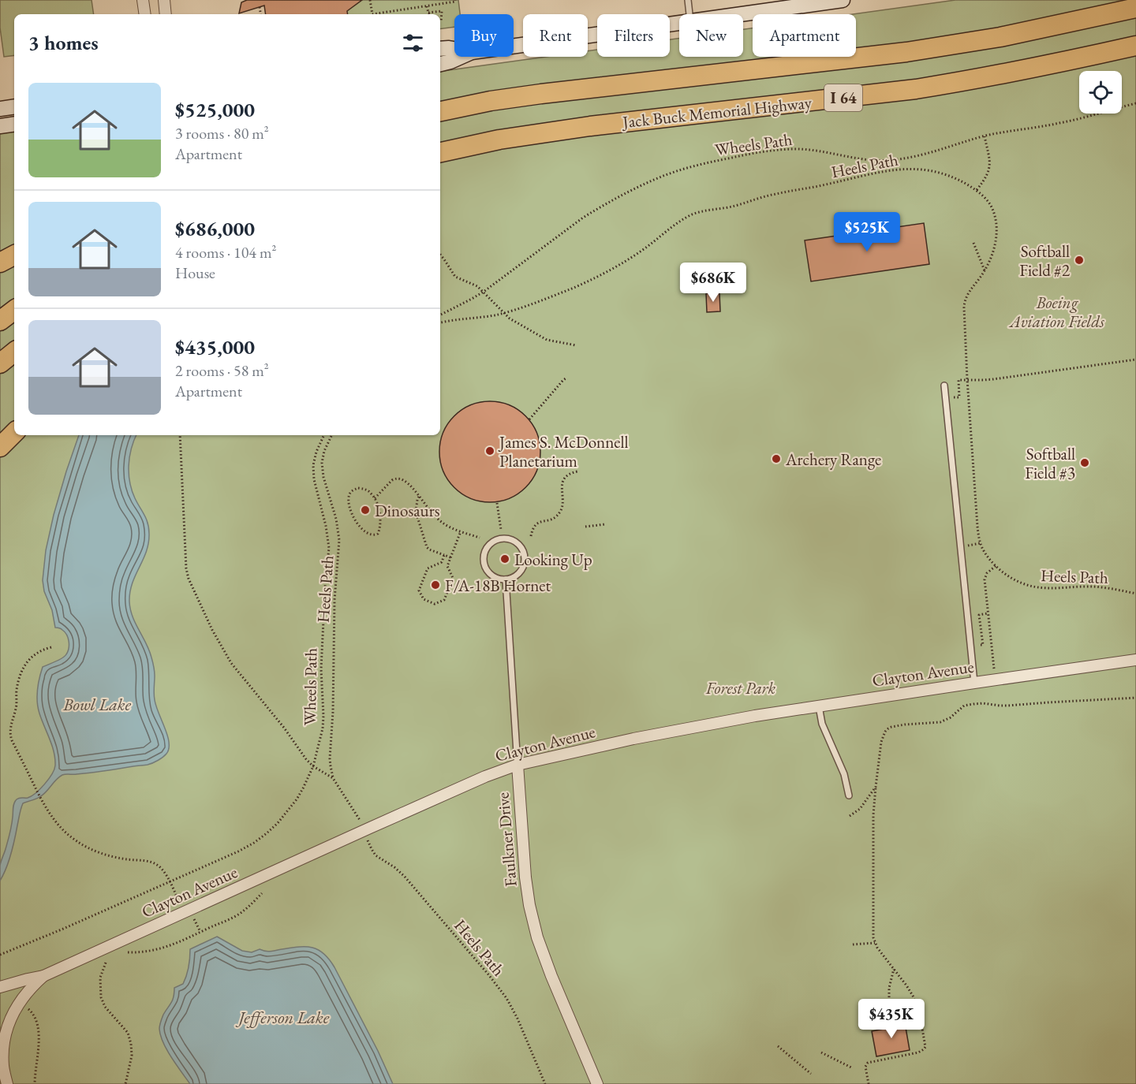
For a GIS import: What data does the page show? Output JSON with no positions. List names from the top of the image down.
{
  "streets": {
    "highway": ["I 64", "Jack Buck Memorial Highway"],
    "street": ["Clayton Avenue", "Faulkner Drive"],
    "path": ["Wheels Path", "Heels Path"]
  },
  "crossings": [
    ["Clayton Avenue", "Faulkner Drive"]
  ],
  "water": ["Bowl Lake", "Jefferson Lake"],
  "parks": ["Boeing Aviation Fields", "Forest Park"],
  "places": [
    "Softball Field #2",
    "James S. McDonnell Planetarium",
    "Archery Range",
    "Softball Field #3",
    "Dinosaurs",
    "Looking Up",
    "F/A-18B Hornet"
  ],
  "page": {
    "chip": [
      "Buy",
      "Rent",
      "Filters",
      "New",
      "Apartment"
    ],
    "heading": "3 homes",
    "list": [
      {
        "name": "$525,000",
        "note": "3 rooms · 80 m² · Apartment"
      },
      {
        "name": "$686,000",
        "note": "4 rooms · 104 m² · House"
      },
      {
        "name": "$435,000",
        "note": "2 rooms · 58 m² · Apartment"
      }
    ],
    "price": ["$525K", "$686K", "$435K"]
  }
}
